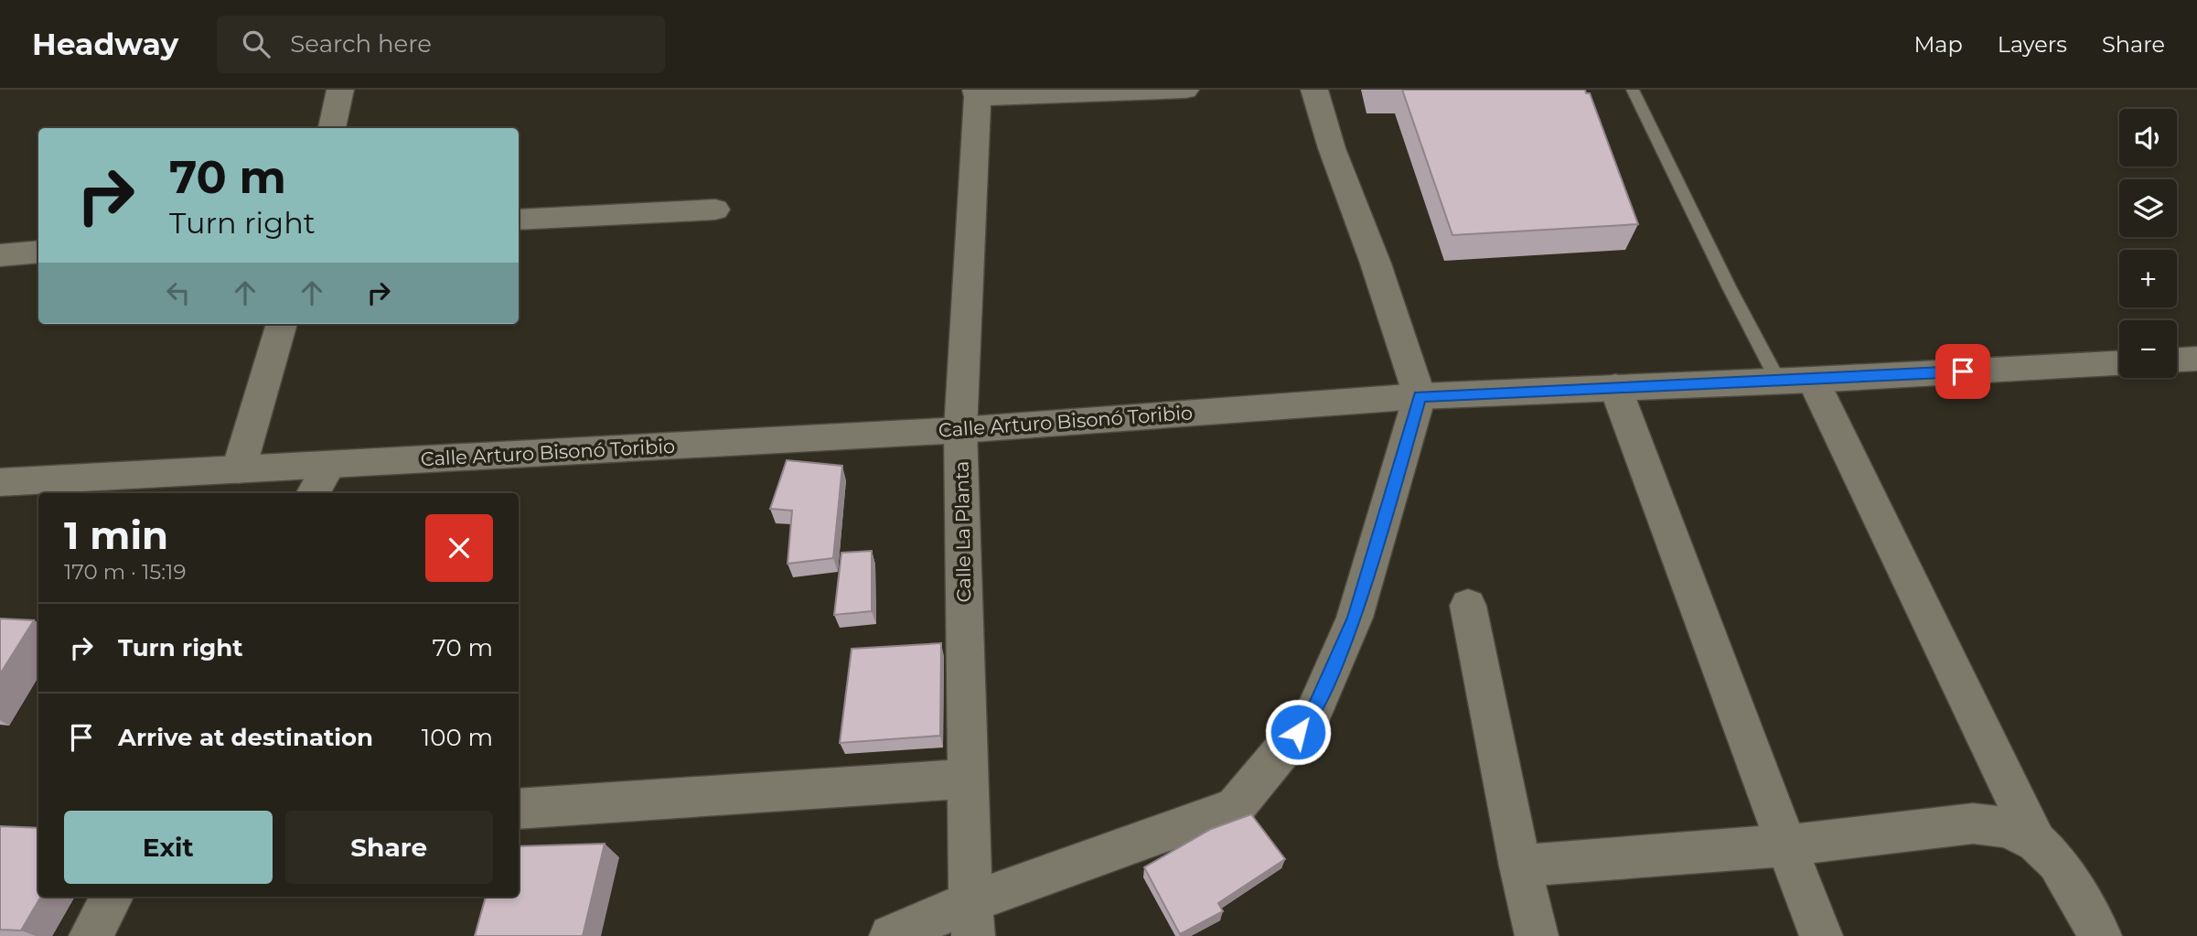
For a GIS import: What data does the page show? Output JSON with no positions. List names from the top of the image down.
{
  "streets": {
    "street": ["Calle Arturo Bisonó Toribio", "Calle La Planta"]
  },
  "crossings": [
    ["Calle Arturo Bisonó Toribio", "Calle La Planta"]
  ],
  "page": {
    "header": "Headway",
    "search": "Search here",
    "nav": ["Map", "Layers", "Share"],
    "map_buttons": ["+", "−"],
    "turn": ["70 m", "Turn right"],
    "heading": ["1 min", "170 m · 15:19"],
    "list": [
      {
        "name": "Turn right",
        "value": "70 m"
      },
      {
        "name": "Arrive at destination",
        "value": "100 m"
      }
    ],
    "buttons": ["Exit", "Share"]
  }
}
